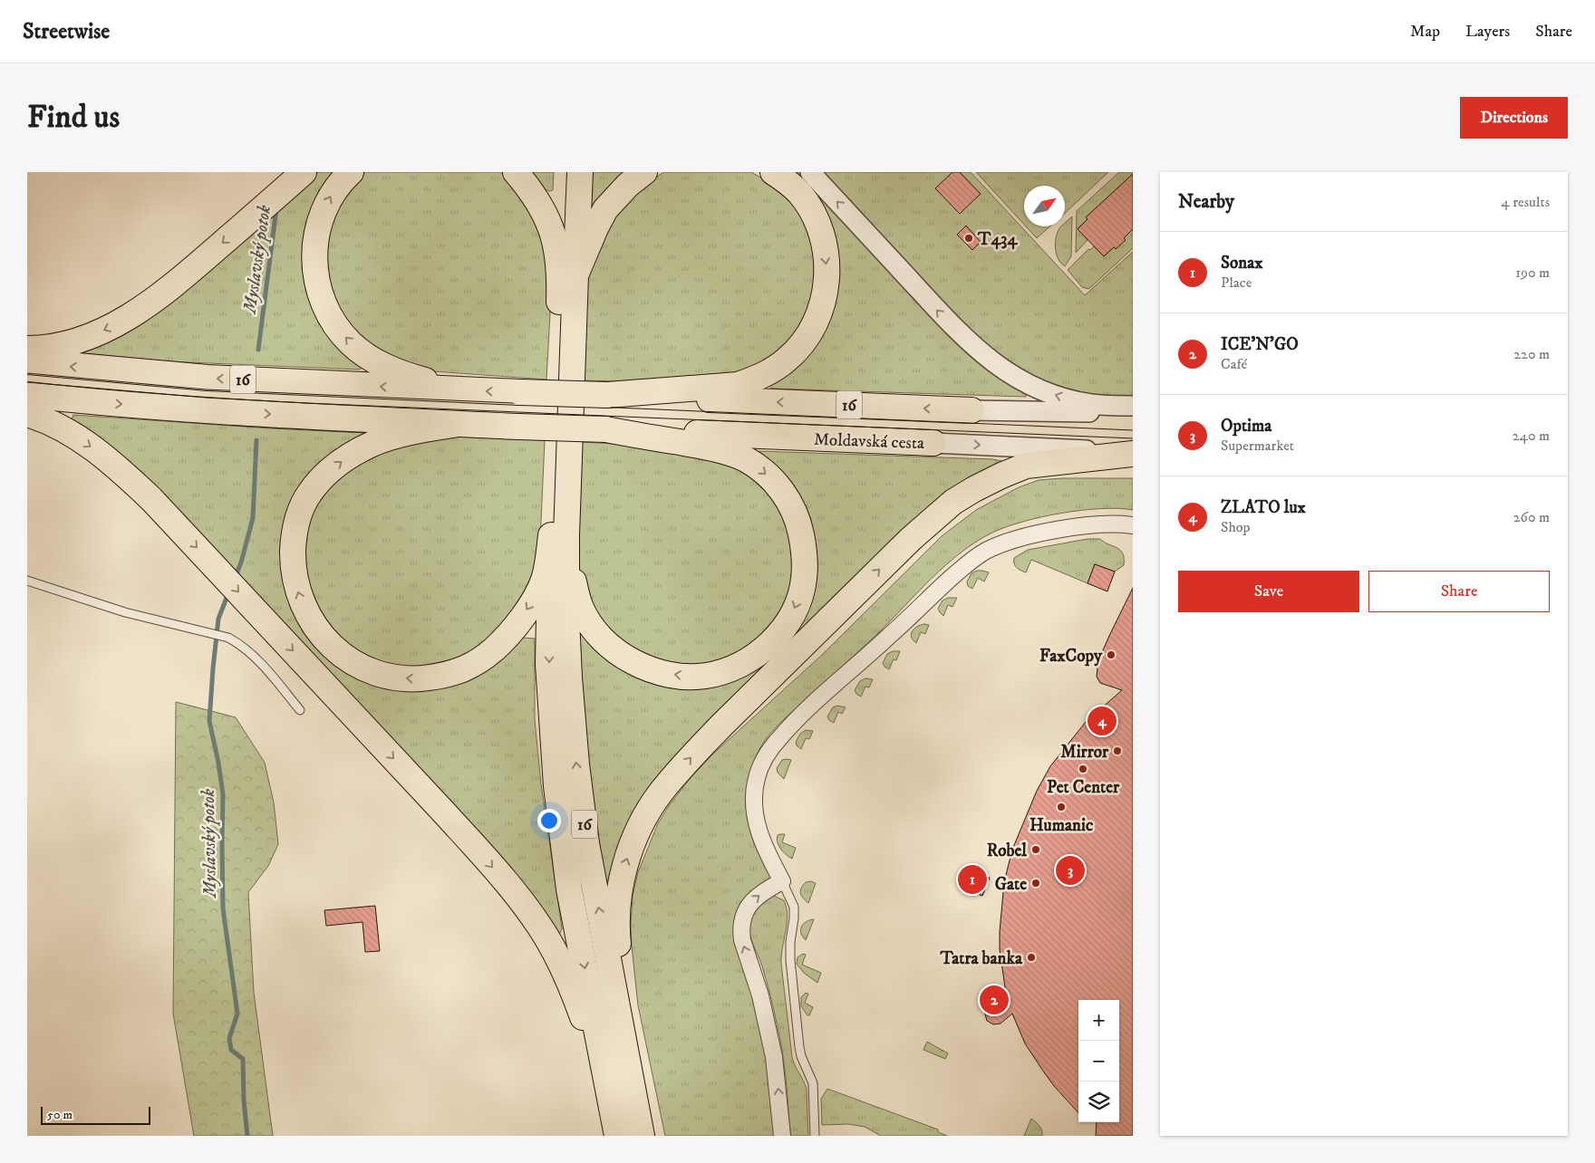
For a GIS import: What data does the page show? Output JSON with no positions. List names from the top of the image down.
{
  "streets": {
    "highway": ["16", "Moldavská cesta"]
  },
  "crossings": [
    ["16", "Moldavská cesta"]
  ],
  "water": ["Myslavský potok"],
  "places": [
    "T434",
    "FaxCopy",
    "Mirror",
    "Pet Center",
    "Humanic",
    "Robel",
    "Gate",
    "Tatra banka"
  ],
  "scale_bar": "50 m",
  "north": "top right",
  "page": {
    "header": "Streetwise",
    "nav": ["Map", "Layers", "Share"],
    "buttons": [
      "Directions",
      ["Save", "Share"]
    ],
    "title": "Find us",
    "heading": ["Nearby", "4 results"],
    "list": [
      {
        "mark": "1",
        "name": "Sonax",
        "note": "Place",
        "value": "190 m"
      },
      {
        "mark": "2",
        "name": "ICE'N'GO",
        "note": "Café",
        "value": "220 m"
      },
      {
        "mark": "3",
        "name": "Optima",
        "note": "Supermarket",
        "value": "240 m"
      },
      {
        "mark": "4",
        "name": "ZLATO lux",
        "note": "Shop",
        "value": "260 m"
      }
    ],
    "pins": [
      "4",
      "3",
      "1",
      "2"
    ],
    "map_buttons": ["+", "−"],
    "scale": "50 m"
  }
}
